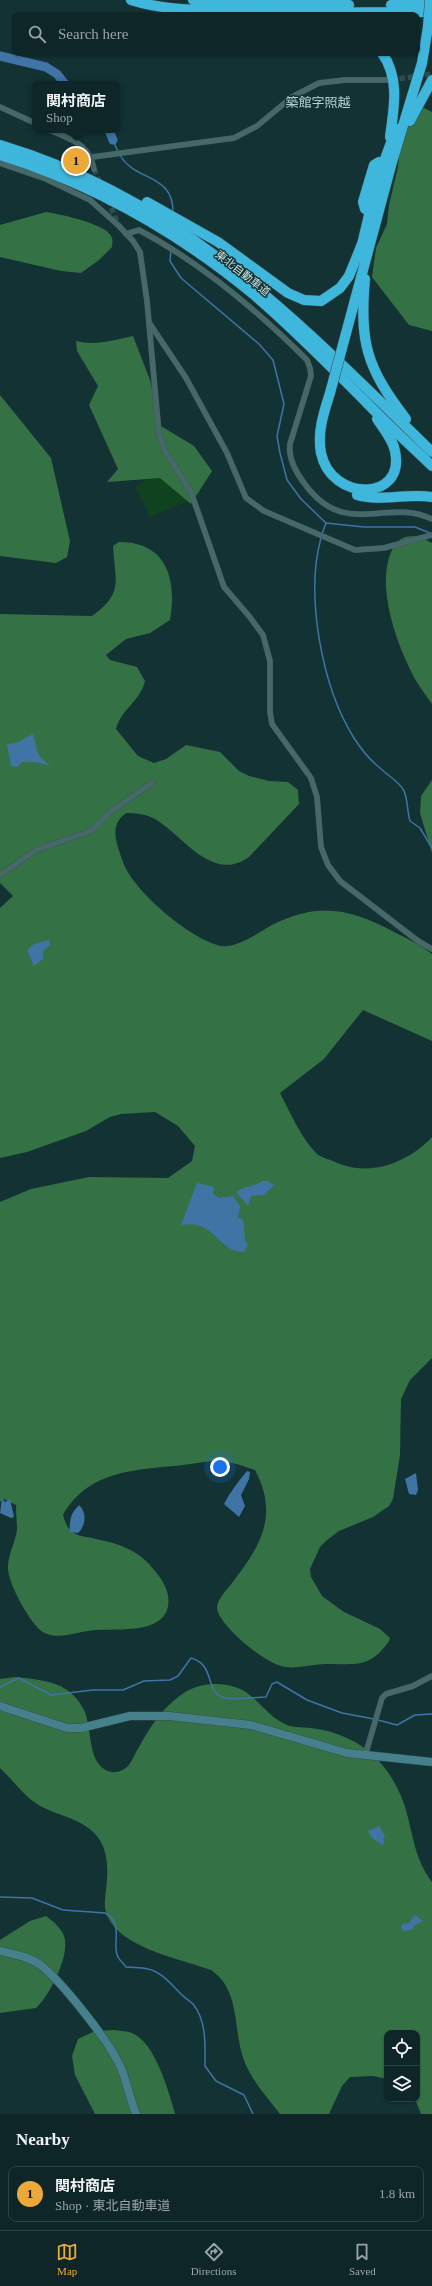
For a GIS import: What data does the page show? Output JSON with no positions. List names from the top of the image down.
{
  "streets": {
    "highway": ["東北自動車道"]
  },
  "districts": ["築館字照越"],
  "page": {
    "search": "Search here",
    "popup": ["関村商店", "Shop"],
    "pins": "1",
    "heading": "Nearby",
    "list": [
      {
        "mark": "1",
        "name": "関村商店",
        "note": "Shop · 東北自動車道",
        "value": "1.8 km"
      }
    ],
    "nav": ["Map", "Directions", "Saved"]
  }
}
